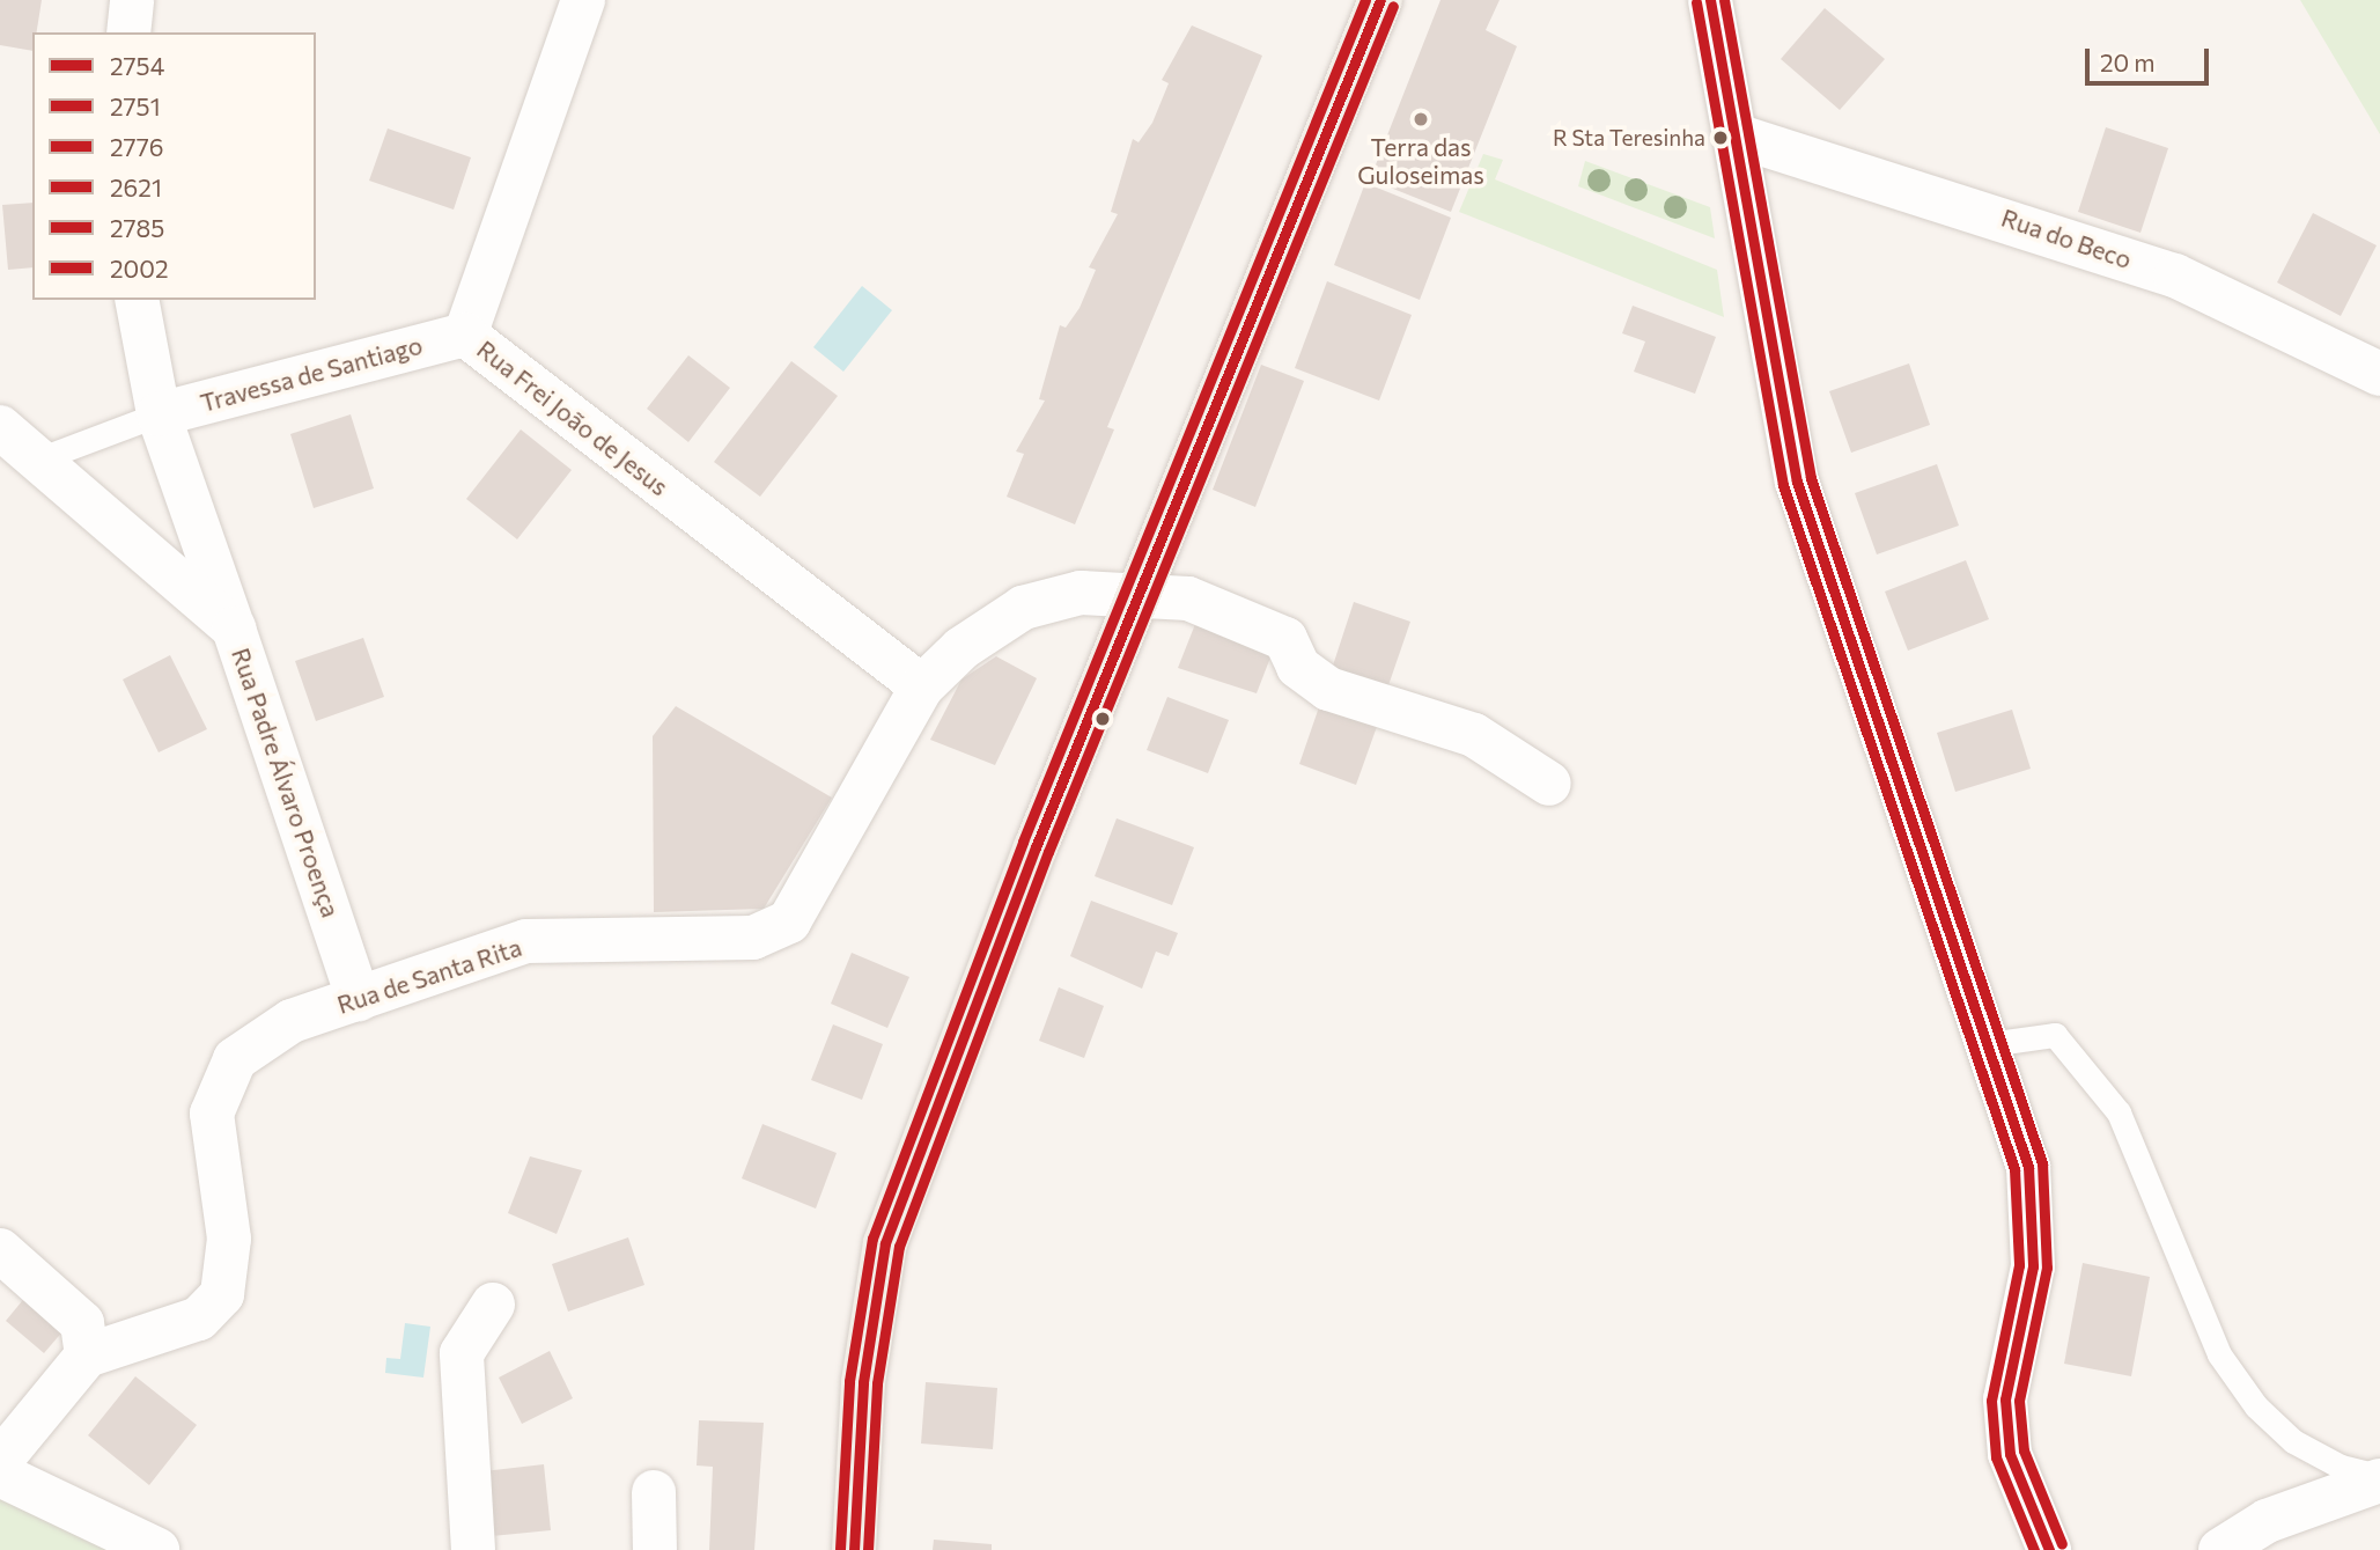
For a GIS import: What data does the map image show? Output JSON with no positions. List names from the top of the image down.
{
  "streets": {
    "street": [
      "Rua do Beco",
      "Travessa de Santiago",
      "Rua Frei João de Jesus",
      "Rua Padre Álvaro Proença",
      "Rua de Santa Rita"
    ]
  },
  "crossings": [
    ["Travessa de Santiago", "Rua Frei João de Jesus"],
    ["Rua Frei João de Jesus", "Rua de Santa Rita"],
    ["Rua Padre Álvaro Proença", "Rua de Santa Rita"]
  ],
  "places": ["Terra das Guloseimas", "R Sta Teresinha"],
  "lines": [
    "transit line 2754",
    "transit line 2776",
    "transit line 2621",
    "transit line 2002",
    "transit line 2785",
    "transit line 2751"
  ],
  "legend": [
    "2754",
    "2751",
    "2776",
    "2621",
    "2785",
    "2002"
  ],
  "scale_bar": "20 m"
}
